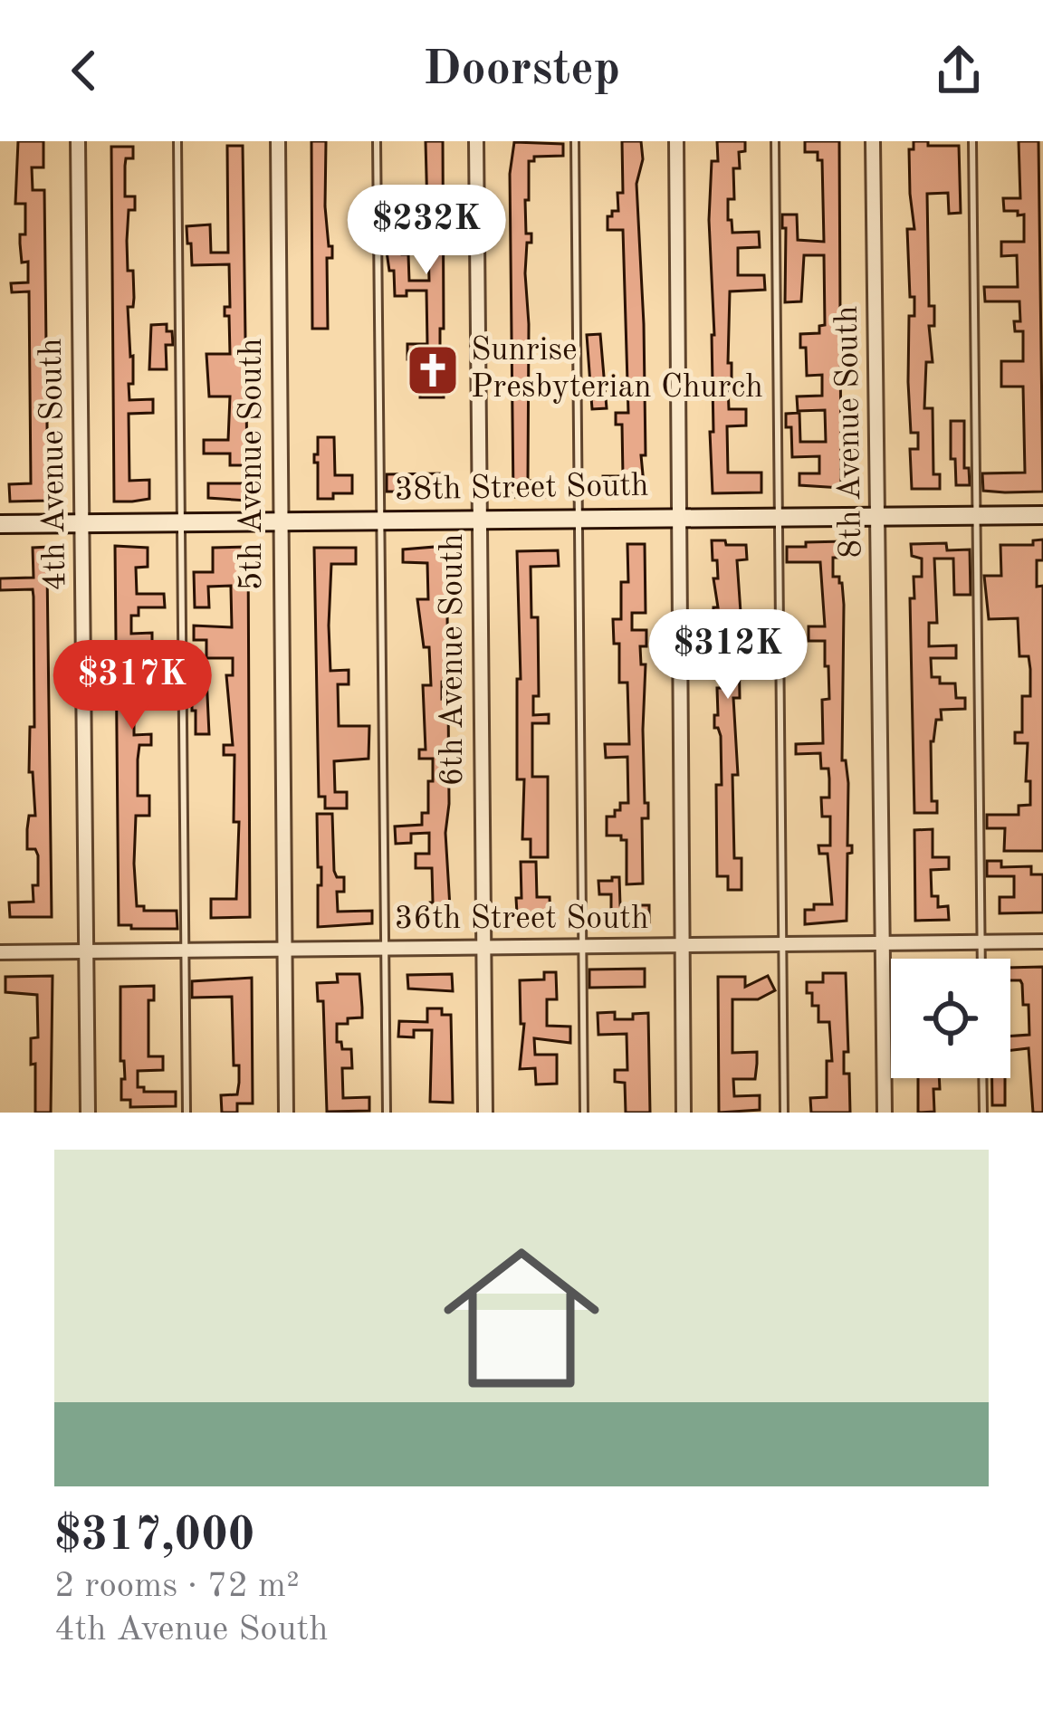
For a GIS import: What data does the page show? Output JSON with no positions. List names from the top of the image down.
{
  "streets": {
    "main road": ["38th Street South"],
    "street": [
      "8th Avenue South",
      "4th Avenue South",
      "5th Avenue South",
      "6th Avenue South",
      "36th Street South"
    ]
  },
  "crossings": [
    ["8th Avenue South", "38th Street South"],
    ["8th Avenue South", "36th Street South"],
    ["4th Avenue South", "38th Street South"],
    ["4th Avenue South", "36th Street South"],
    ["5th Avenue South", "38th Street South"],
    ["5th Avenue South", "36th Street South"],
    ["38th Street South", "6th Avenue South"],
    ["6th Avenue South", "36th Street South"]
  ],
  "places": {
    "church": ["Sunrise Presbyterian Church"]
  },
  "page": {
    "header": "Doorstep",
    "price": ["$232K", "$312K", "$317K"],
    "list": [
      {
        "name": "$317,000",
        "note": "2 rooms · 72 m² · 4th Avenue South"
      }
    ]
  }
}
